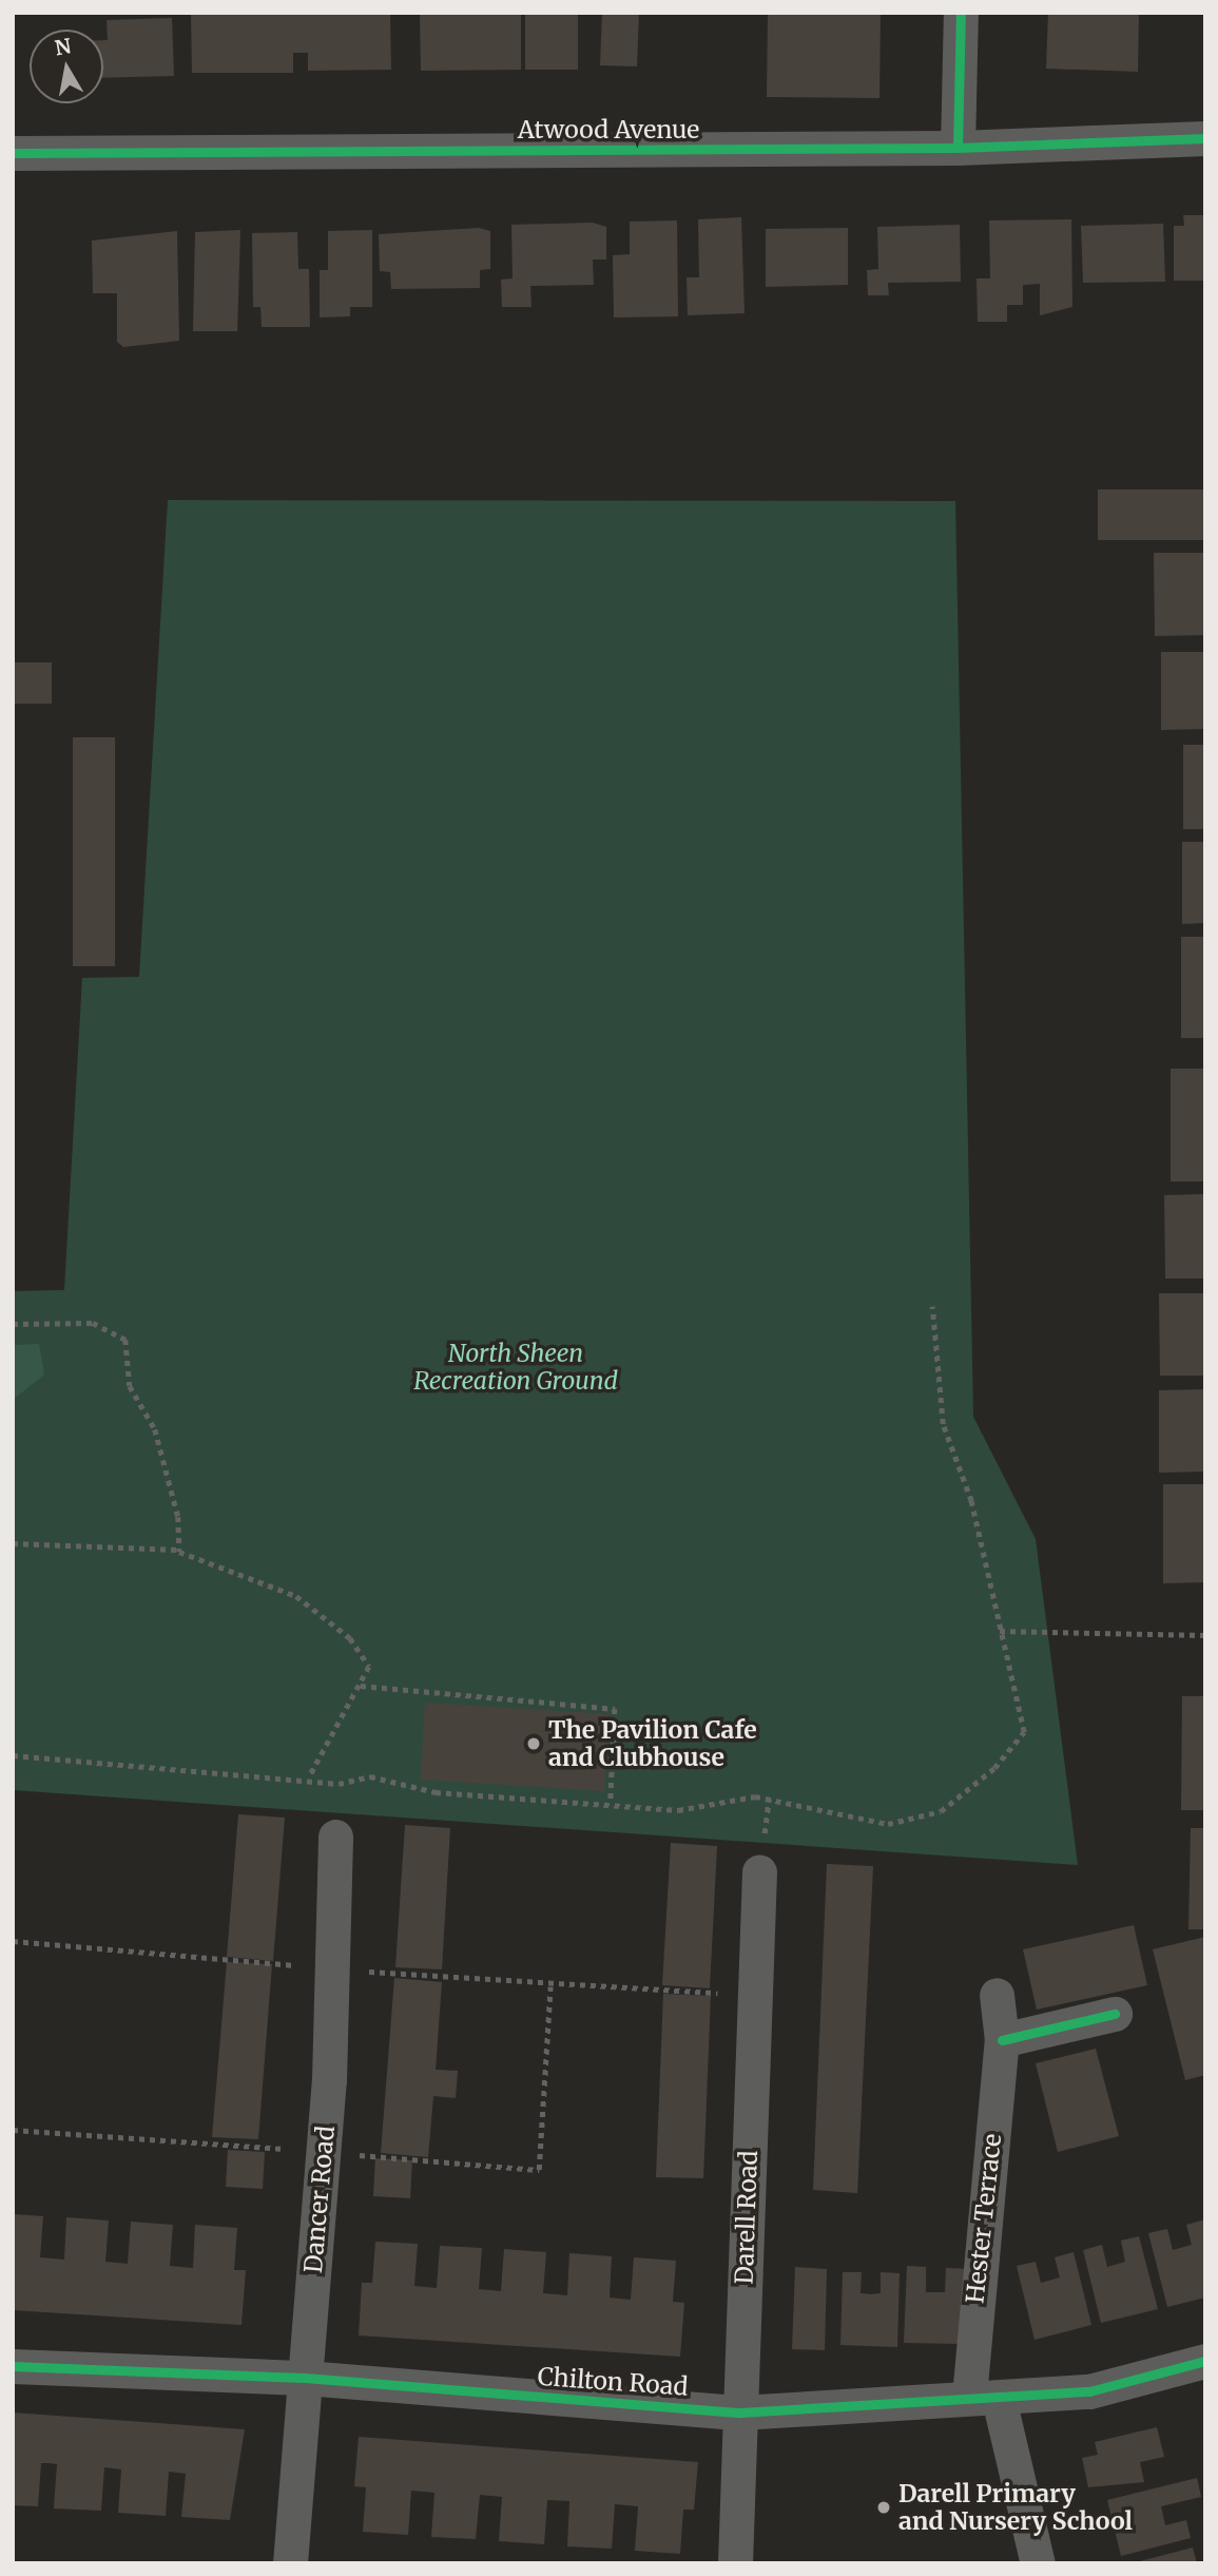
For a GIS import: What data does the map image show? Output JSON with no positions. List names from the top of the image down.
{
  "streets": {
    "street": [
      "Atwood Avenue",
      "Dancer Road",
      "Darell Road",
      "Hester Terrace",
      "Chilton Road"
    ]
  },
  "crossings": [
    ["Dancer Road", "Chilton Road"],
    ["Darell Road", "Chilton Road"],
    ["Hester Terrace", "Chilton Road"]
  ],
  "parks": ["North Sheen Recreation Ground"],
  "places": ["The Pavilion Cafe and Clubhouse", "Darell Primary and Nursery School"],
  "north": "top"
}
